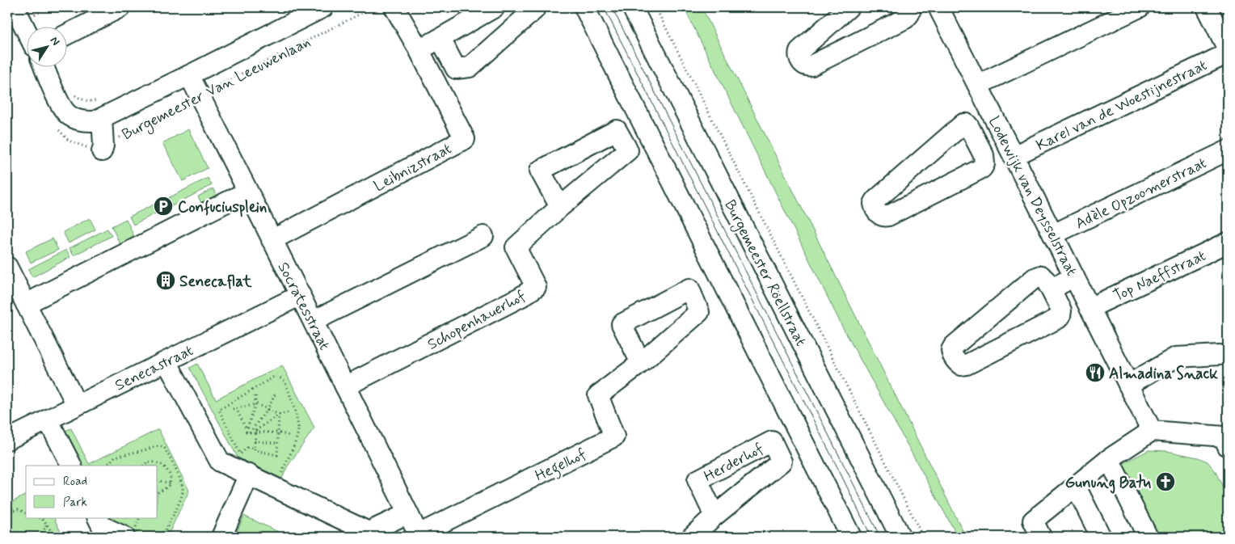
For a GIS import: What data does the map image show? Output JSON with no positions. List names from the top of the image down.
{
  "streets": {
    "street": [
      "Burgemeester Van Leeuwenlaan",
      "Karel van de Woestijnestraat",
      "Leibnizstraat",
      "Adèle Opzoomerstraat",
      "Lodewijk van Deysselstraat",
      "Burgemeester Röellstraat",
      "Top Naeffstraat",
      "Socratesstraat",
      "Schopenhauerhof",
      "Senecastraat",
      "Hegelhof"
    ]
  },
  "crossings": [
    ["Burgemeester Van Leeuwenlaan", "Socratesstraat"],
    ["Karel van de Woestijnestraat", "Lodewijk van Deysselstraat"],
    ["Leibnizstraat", "Socratesstraat"],
    ["Adèle Opzoomerstraat", "Lodewijk van Deysselstraat"],
    ["Lodewijk van Deysselstraat", "Top Naeffstraat"],
    ["Socratesstraat", "Schopenhauerhof"],
    ["Socratesstraat", "Senecastraat"],
    ["Socratesstraat", "Hegelhof"]
  ],
  "places": {
    "parking": ["Confuciusplein"],
    "building": ["Senecaflat"],
    "restaurant": ["Almadina Snack"],
    "church": ["Gunung Batu"]
  },
  "legend": ["Road", "Park"],
  "north": "top right"
}
